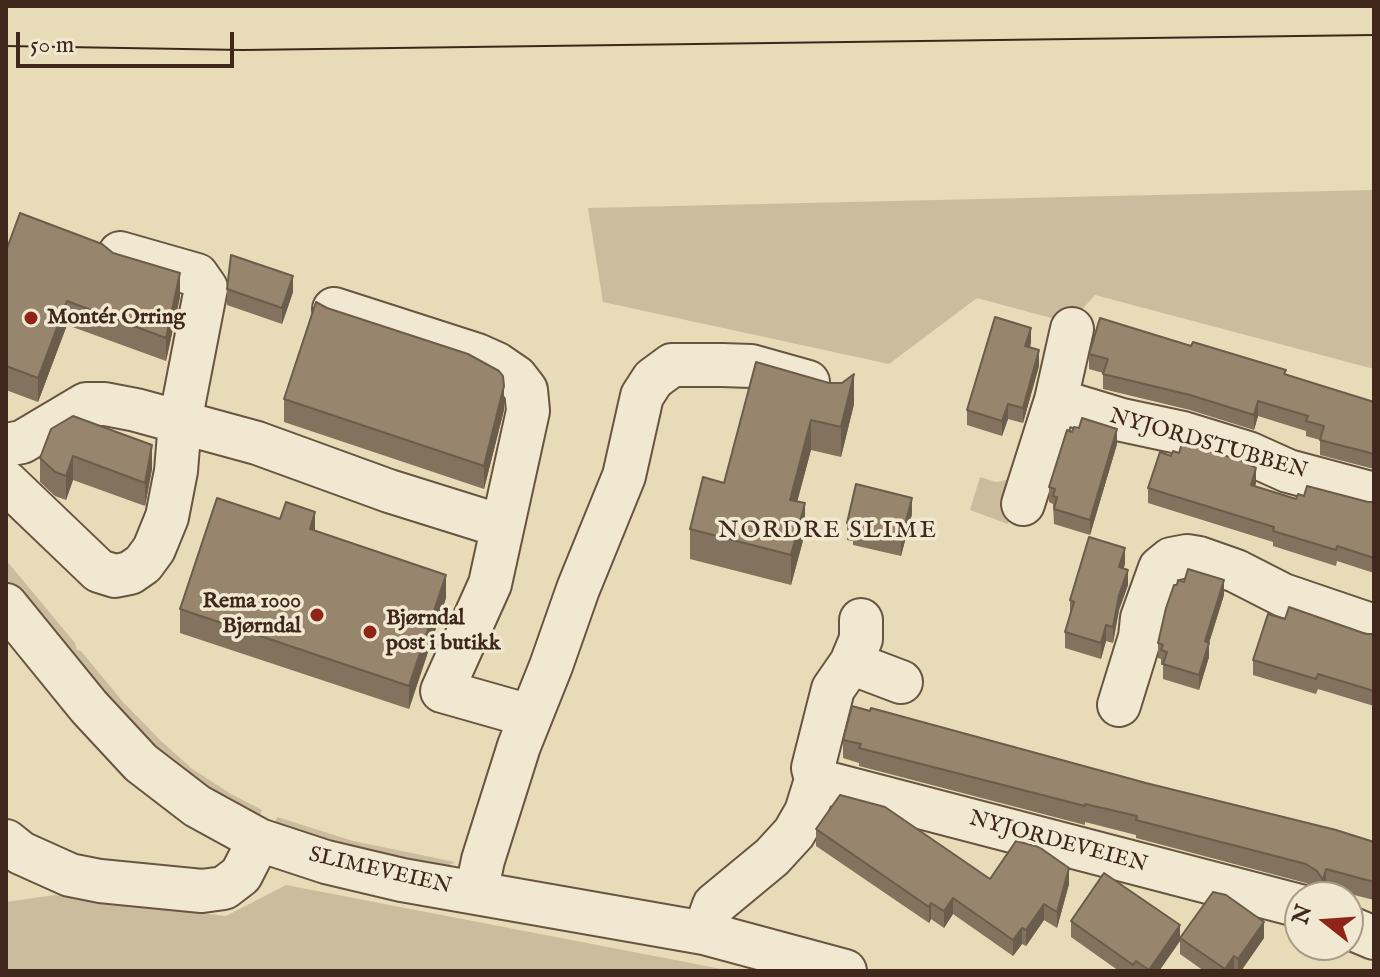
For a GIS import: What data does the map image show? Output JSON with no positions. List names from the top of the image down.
{
  "streets": {
    "street": ["NYJORDSTUBBEN", "NYJORDEVEIEN", "SLIMEVEIEN"]
  },
  "districts": ["NORDRE SLIME"],
  "places": ["Montér Orring", "Rema 1000 Bjørndal", "Bjørndal post i butikk"],
  "scale_bar": "50 m",
  "north": "left"
}
